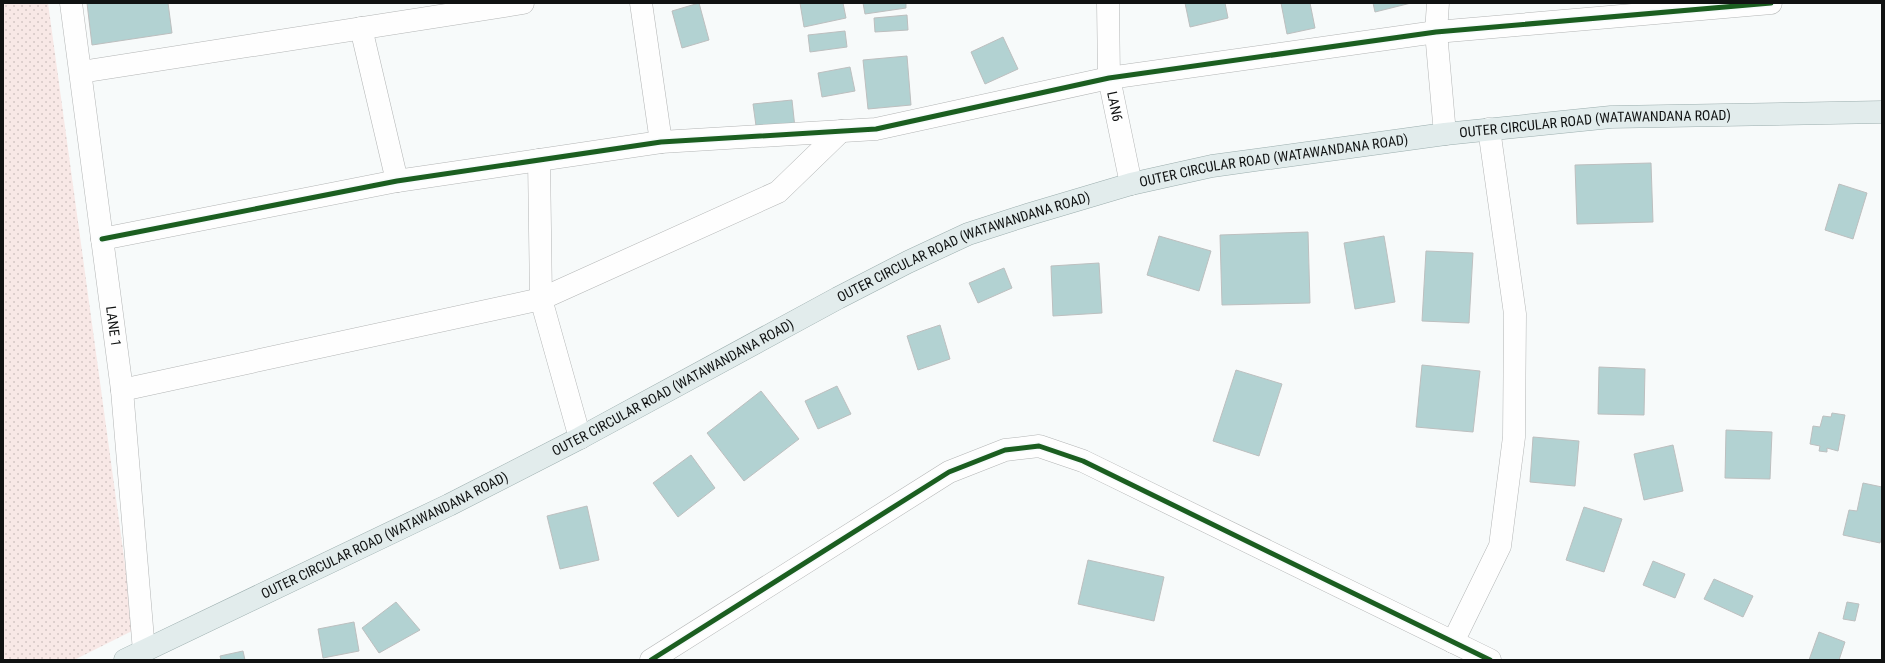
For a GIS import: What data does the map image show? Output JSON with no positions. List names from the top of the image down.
{
  "streets": {
    "main road": ["OUTER CIRCULAR ROAD (WATAWANDANA ROAD)"],
    "street": ["LAN6", "LANE 1"]
  },
  "crossings": [
    ["LAN6", "OUTER CIRCULAR ROAD (WATAWANDANA ROAD)"],
    ["OUTER CIRCULAR ROAD (WATAWANDANA ROAD)", "LANE 1"]
  ]
}
